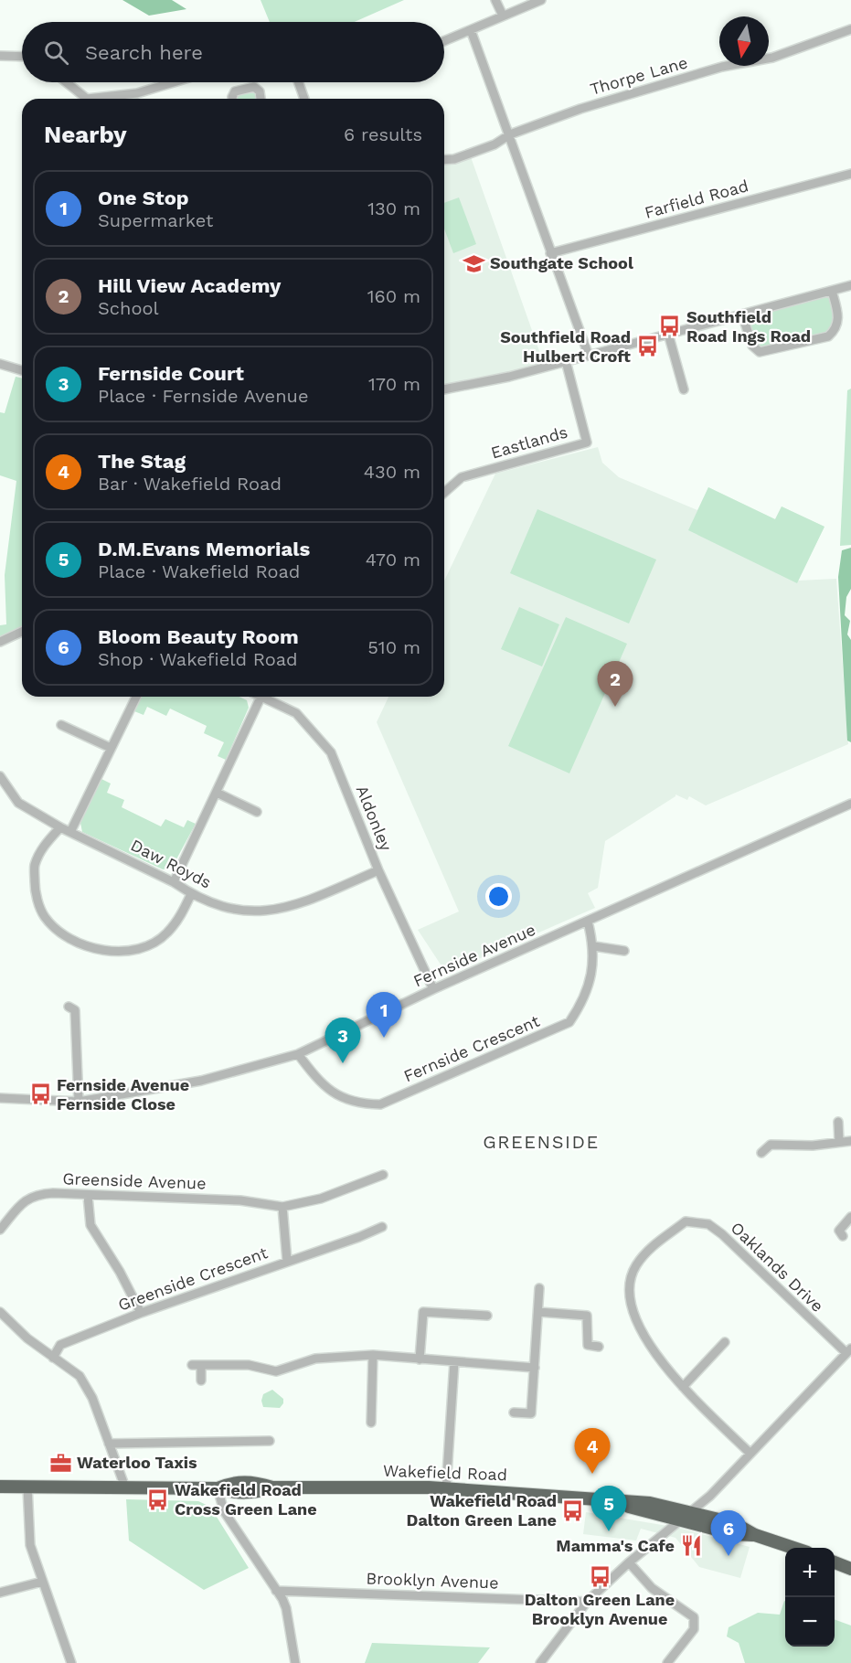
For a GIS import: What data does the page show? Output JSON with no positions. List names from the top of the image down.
{
  "streets": {
    "highway": ["Wakefield Road"],
    "street": [
      "Thorpe Lane",
      "Farfield Road",
      "Eastlands",
      "Aldonley",
      "Daw Royds",
      "Fernside Avenue",
      "Fernside Crescent",
      "Greenside Avenue",
      "Oaklands Drive",
      "Greenside Crescent",
      "Brooklyn Avenue"
    ]
  },
  "crossings": [
    ["Aldonley", "Daw Royds"],
    ["Aldonley", "Fernside Avenue"],
    ["Fernside Avenue", "Fernside Crescent"]
  ],
  "districts": ["GREENSIDE"],
  "places": {
    "school or university": ["Southgate School"],
    "bus stop": [
      "Southfield Road Ings Road",
      "Southfield Road Hulbert Croft",
      "Fernside Avenue Fernside Close",
      "Wakefield Road Cross Green Lane",
      "Wakefield Road Dalton Green Lane",
      "Dalton Green Lane Brooklyn Avenue"
    ],
    "office": ["Waterloo Taxis"],
    "restaurant": ["Mamma's Cafe"]
  },
  "north": "bottom",
  "page": {
    "search": "Search here",
    "heading": ["Nearby", "6 results"],
    "list": [
      {
        "mark": "1",
        "name": "One Stop",
        "note": "Supermarket",
        "value": "130 m"
      },
      {
        "mark": "2",
        "name": "Hill View Academy",
        "note": "School",
        "value": "160 m"
      },
      {
        "mark": "3",
        "name": "Fernside Court",
        "note": "Place · Fernside Avenue",
        "value": "170 m"
      },
      {
        "mark": "4",
        "name": "The Stag",
        "note": "Bar · Wakefield Road",
        "value": "430 m"
      },
      {
        "mark": "5",
        "name": "D.M.Evans Memorials",
        "note": "Place · Wakefield Road",
        "value": "470 m"
      },
      {
        "mark": "6",
        "name": "Bloom Beauty Room",
        "note": "Shop · Wakefield Road",
        "value": "510 m"
      }
    ],
    "pins": [
      "2",
      "1",
      "3",
      "4",
      "5",
      "6"
    ],
    "map_buttons": ["+", "−"]
  }
}
